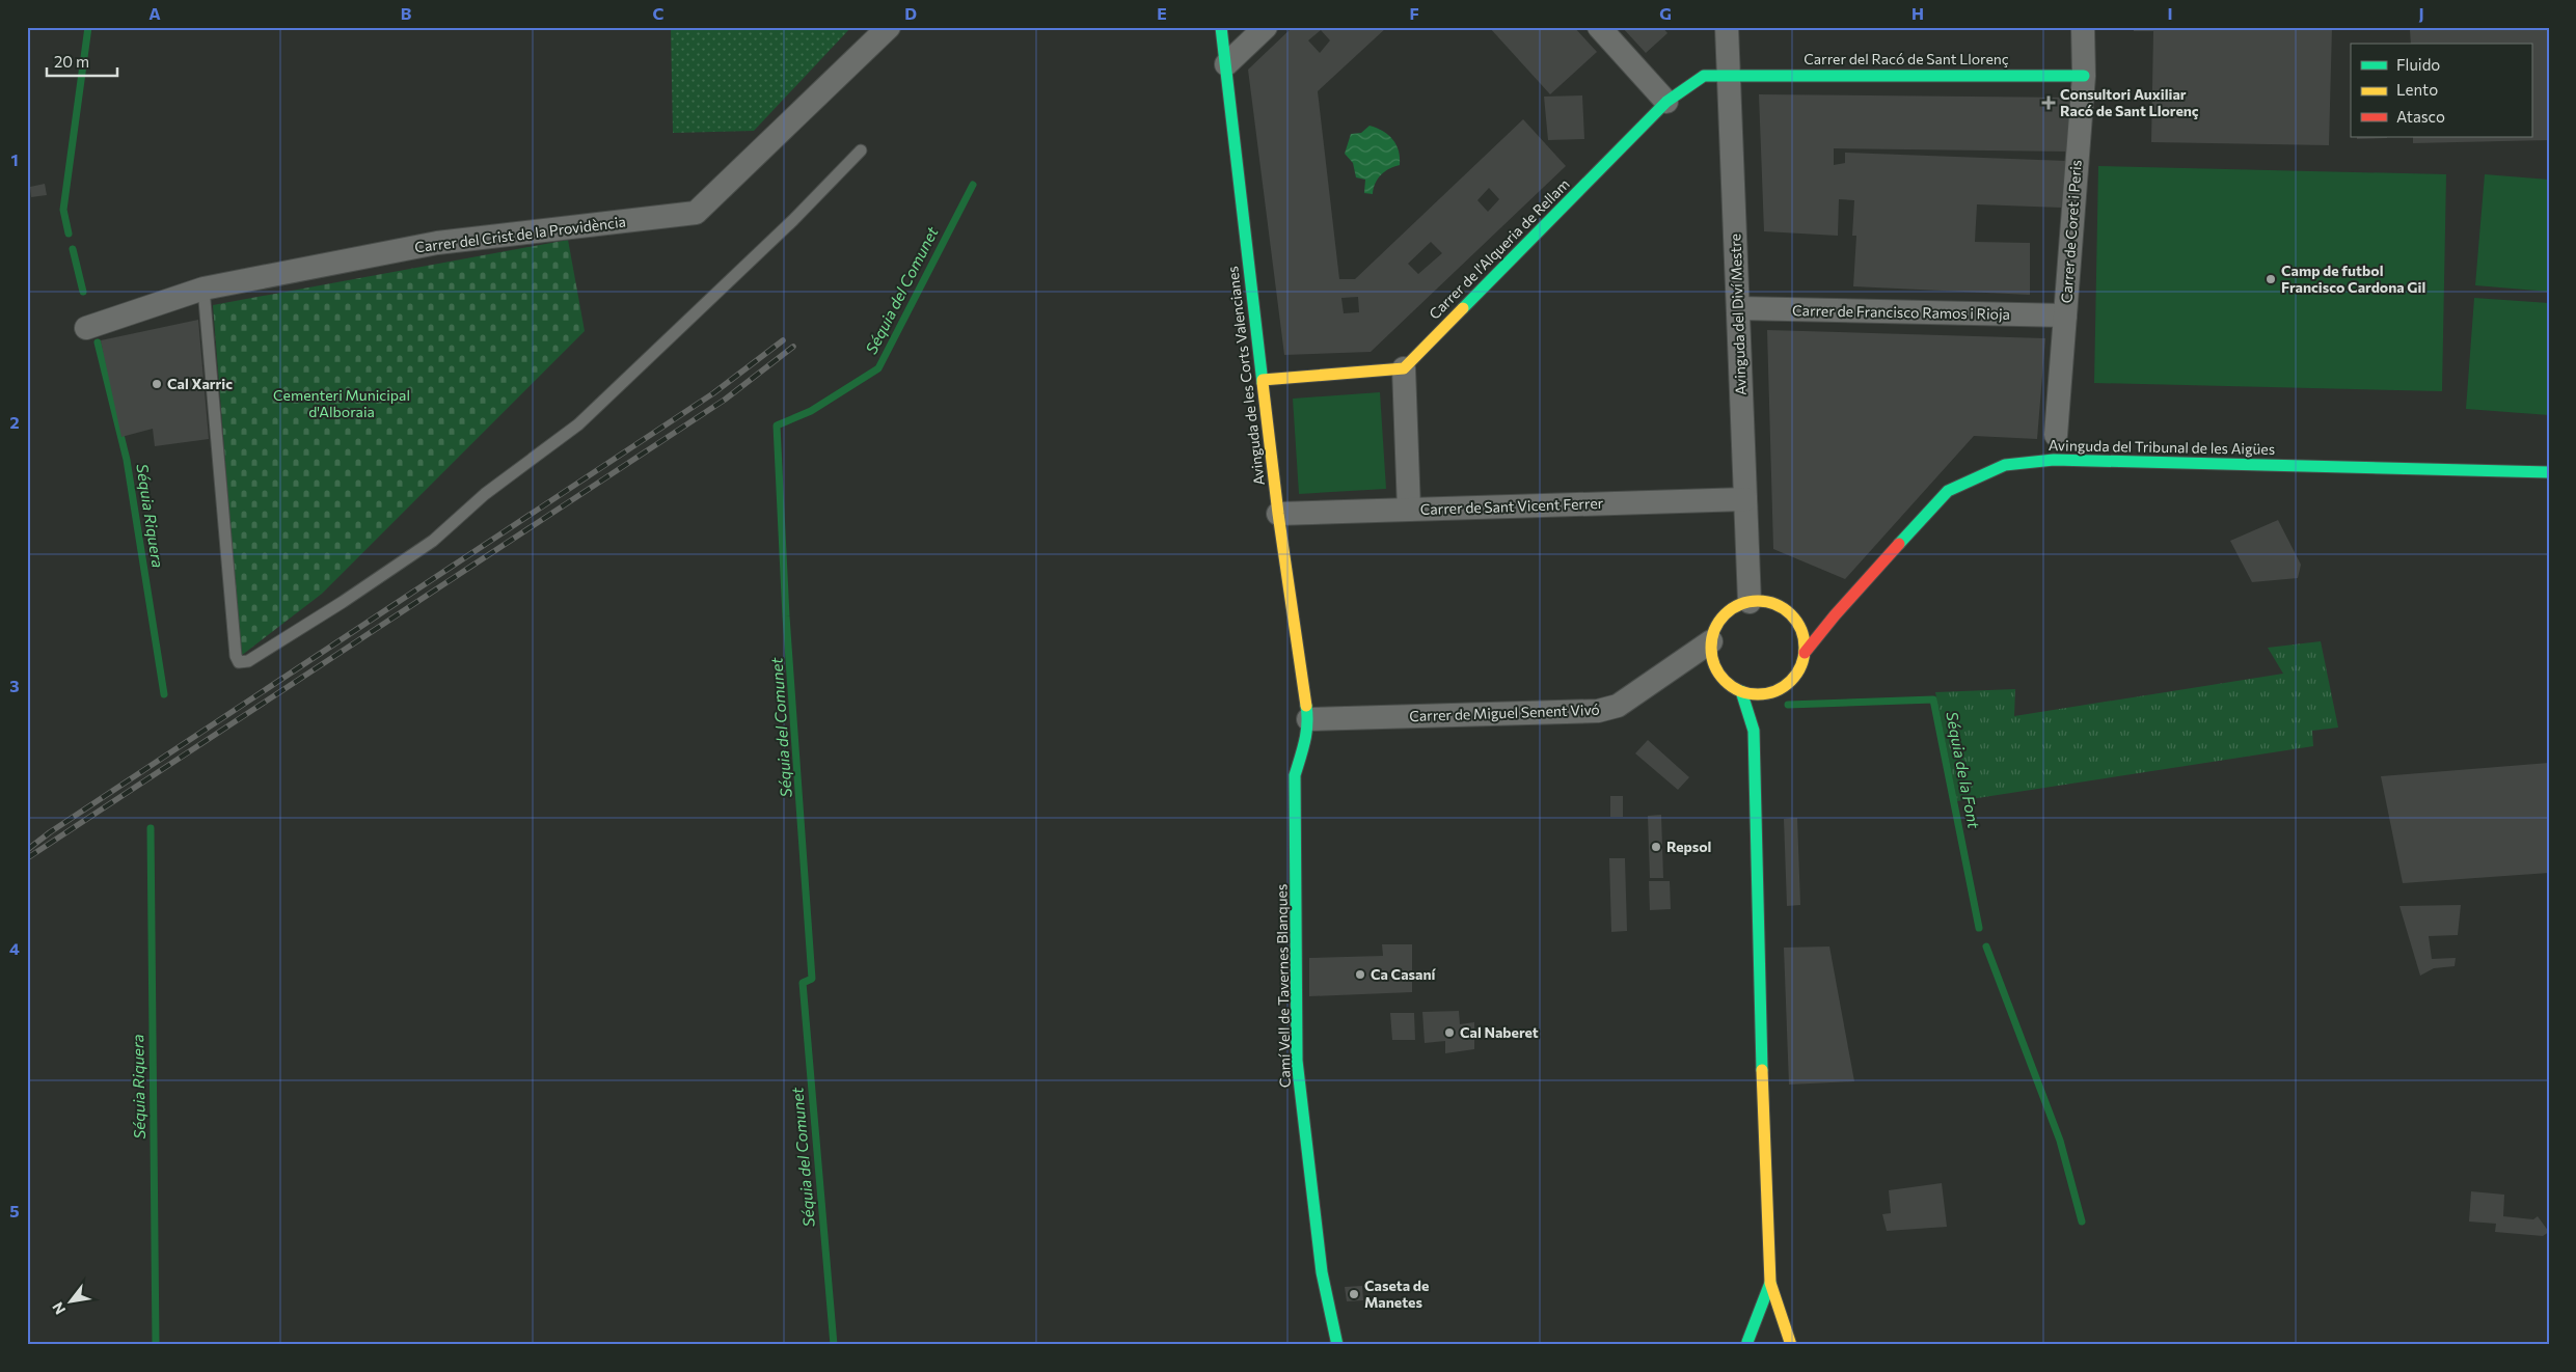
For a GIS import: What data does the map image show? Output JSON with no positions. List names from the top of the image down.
{
  "streets": {
    "street": [
      "Carrer del Racó de Sant Llorenç",
      "Carrer de Coret i Peris",
      "Carrer del Crist de la Providència",
      "Carrer de l'Alqueria de Rellam",
      "Carrer de Francisco Ramos i Rioja",
      "Avinguda del Diví Mestre",
      "Avinguda de les Corts Valencianes",
      "Avinguda del Tribunal de les Aigües",
      "Carrer de Sant Vicent Ferrer",
      "Carrer de Miguel Senent Vivó",
      "Camí Vell de Tavernes Blanques"
    ]
  },
  "crossings": [
    ["Carrer del Racó de Sant Llorenç", "Carrer de Coret i Peris"],
    ["Carrer del Racó de Sant Llorenç", "Carrer de l'Alqueria de Rellam"],
    ["Carrer del Racó de Sant Llorenç", "Avinguda del Diví Mestre"],
    ["Carrer de Coret i Peris", "Carrer de Francisco Ramos i Rioja"],
    ["Carrer de l'Alqueria de Rellam", "Avinguda del Diví Mestre"],
    ["Carrer de Francisco Ramos i Rioja", "Avinguda del Diví Mestre"],
    ["Avinguda del Diví Mestre", "Avinguda del Tribunal de les Aigües"],
    ["Avinguda del Diví Mestre", "Carrer de Sant Vicent Ferrer"],
    ["Avinguda del Diví Mestre", "Carrer de Miguel Senent Vivó"],
    ["Avinguda de les Corts Valencianes", "Carrer de Sant Vicent Ferrer"],
    ["Avinguda de les Corts Valencianes", "Carrer de Miguel Senent Vivó"],
    ["Avinguda de les Corts Valencianes", "Camí Vell de Tavernes Blanques"],
    ["Avinguda del Tribunal de les Aigües", "Carrer de Miguel Senent Vivó"],
    ["Carrer de Miguel Senent Vivó", "Camí Vell de Tavernes Blanques"]
  ],
  "water": ["Séquia del Comunet", "Séquia Riquera", "Séquia de la Font"],
  "parks": ["Cementeri Municipal d'Alboraia"],
  "places": {
    "health": ["Consultori Auxiliar Racó de Sant Llorenç"],
    "other": [
      "Camp de futbol Francisco Cardona Gil",
      "Cal Xarric",
      "Repsol",
      "Ca Casaní",
      "Cal Naberet",
      "Caseta de Manetes"
    ]
  },
  "legend": ["Fluido", "Lento", "Atasco"],
  "scale_bar": "20 m",
  "north": "bottom left",
  "grid": {
    "columns": [
      "A",
      "B",
      "C",
      "D",
      "E",
      "F",
      "G",
      "H",
      "I",
      "J"
    ],
    "rows": [
      "1",
      "2",
      "3",
      "4",
      "5"
    ]
  }
}
